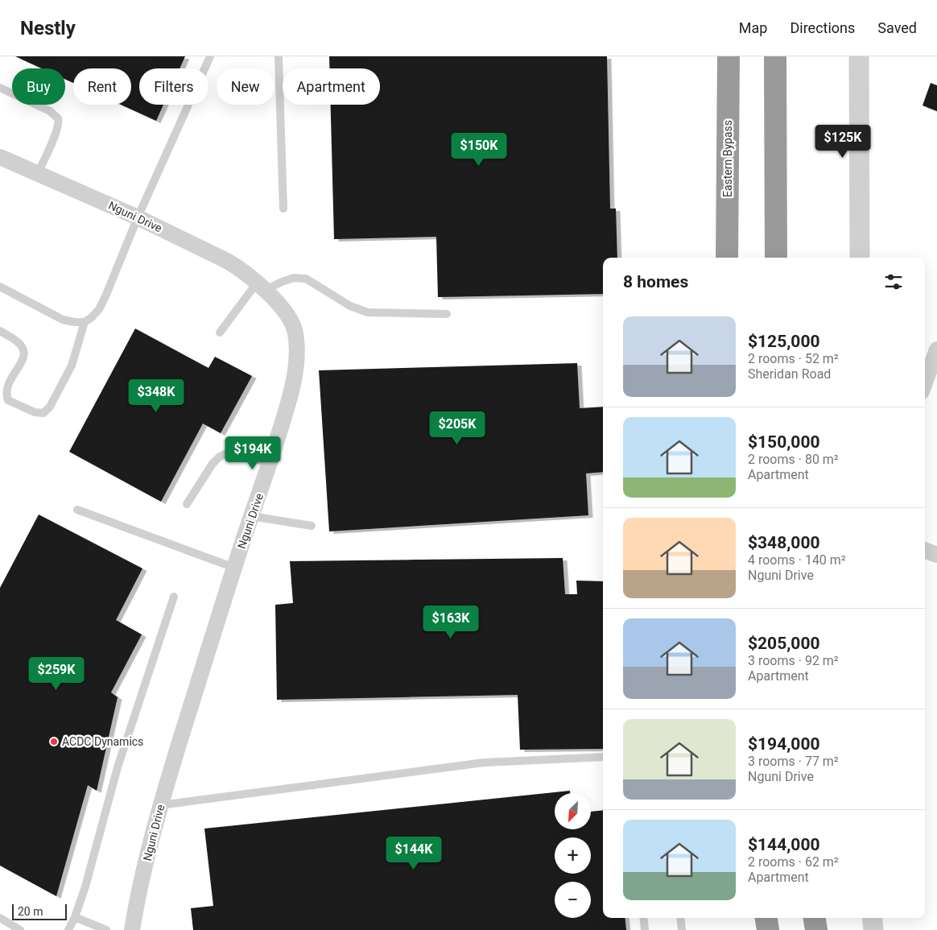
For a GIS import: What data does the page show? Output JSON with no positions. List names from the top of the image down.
{
  "streets": {
    "highway": ["Eastern Bypass"],
    "street": ["Nguni Drive"]
  },
  "places": ["ACDC Dynamics"],
  "scale_bar": "20 m",
  "north": "bottom left",
  "page": {
    "header": "Nestly",
    "nav": ["Map", "Directions", "Saved"],
    "chip": [
      "Buy",
      "Rent",
      "Filters",
      "New",
      "Apartment"
    ],
    "price": [
      "$125K",
      "$150K",
      "$348K",
      "$205K",
      "$194K",
      "$163K",
      "$259K",
      "$144K"
    ],
    "heading": "8 homes",
    "list": [
      {
        "name": "$125,000",
        "note": "2 rooms · 52 m² · Sheridan Road"
      },
      {
        "name": "$150,000",
        "note": "2 rooms · 80 m² · Apartment"
      },
      {
        "name": "$348,000",
        "note": "4 rooms · 140 m² · Nguni Drive"
      },
      {
        "name": "$205,000",
        "note": "3 rooms · 92 m² · Apartment"
      },
      {
        "name": "$194,000",
        "note": "3 rooms · 77 m² · Nguni Drive"
      },
      {
        "name": "$144,000",
        "note": "2 rooms · 62 m² · Apartment"
      }
    ],
    "map_buttons": ["+", "−"],
    "scale": "20 m"
  }
}
